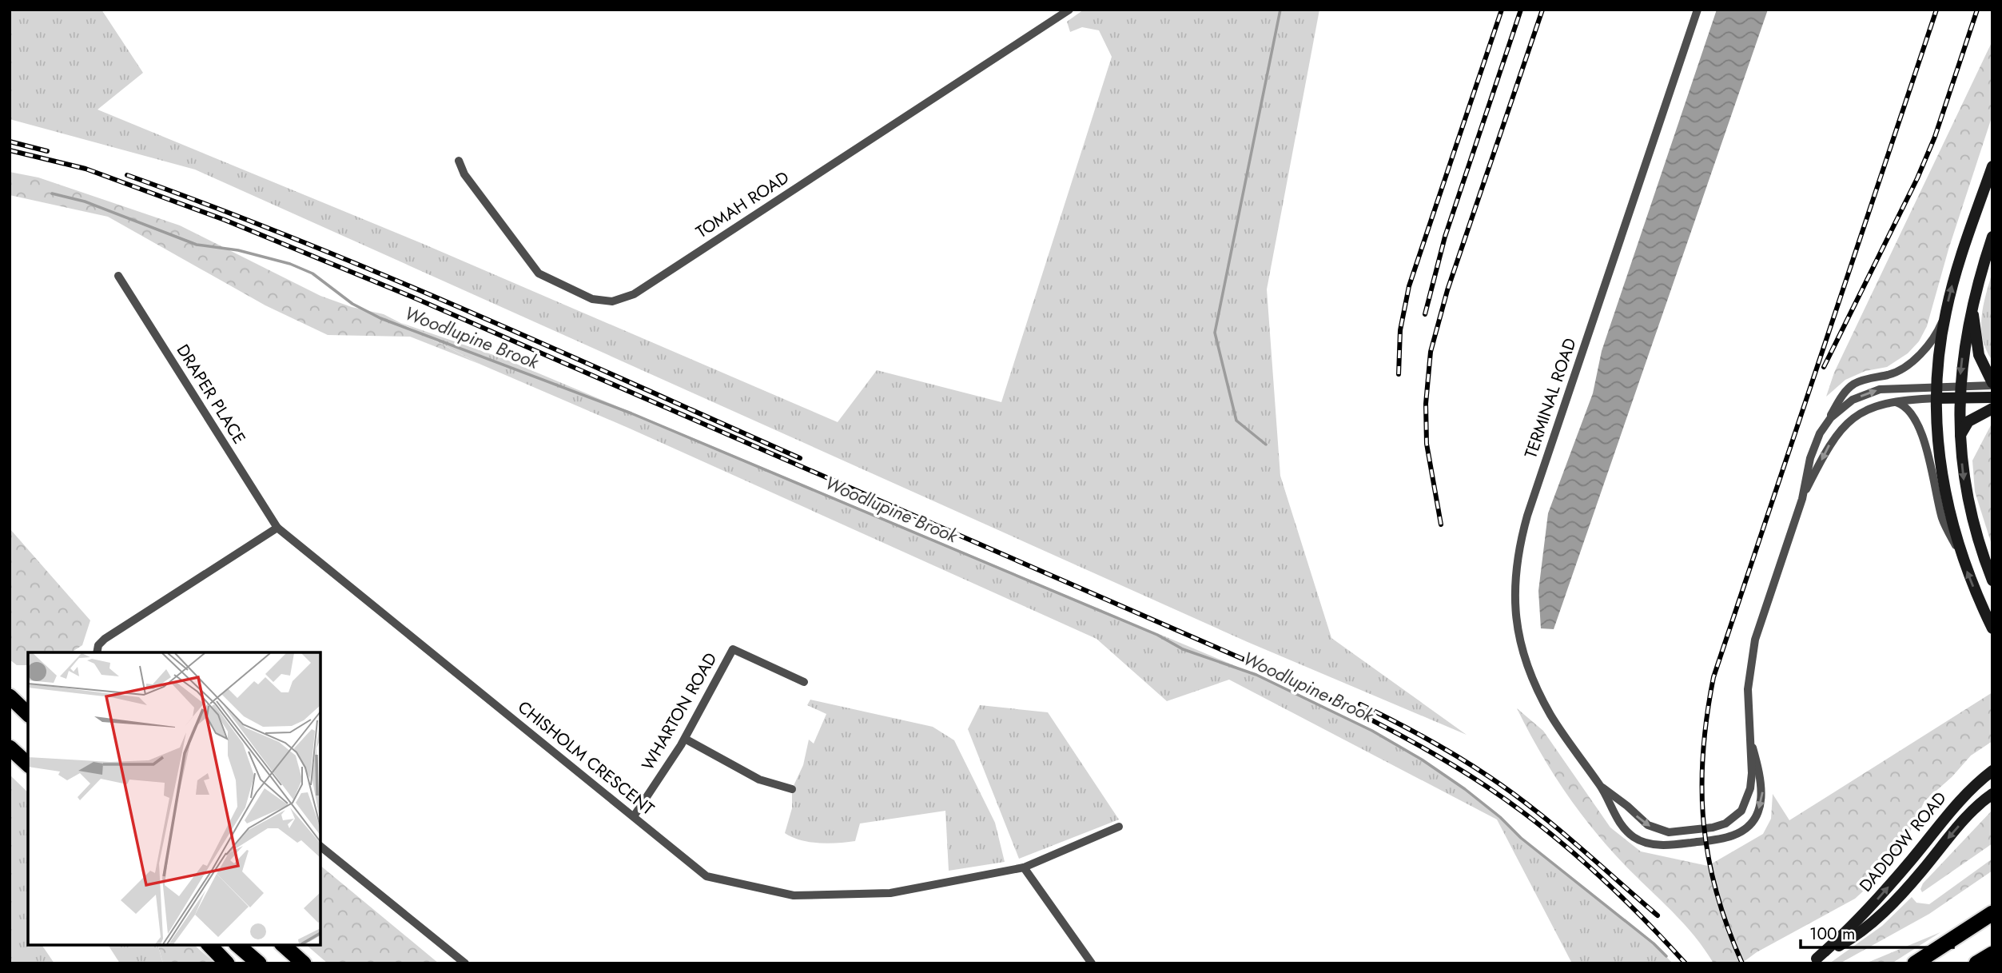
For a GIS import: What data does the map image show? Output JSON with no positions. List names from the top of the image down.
{
  "streets": {
    "main road": ["DADDOW ROAD"],
    "street": [
      "TOMAH ROAD",
      "DRAPER PLACE",
      "TERMINAL ROAD",
      "WHARTON ROAD",
      "CHISHOLM CRESCENT"
    ]
  },
  "crossings": [
    ["DRAPER PLACE", "CHISHOLM CRESCENT"],
    ["WHARTON ROAD", "CHISHOLM CRESCENT"]
  ],
  "water": ["Woodlupine Brook"],
  "scale_bar": "100 m"
}
